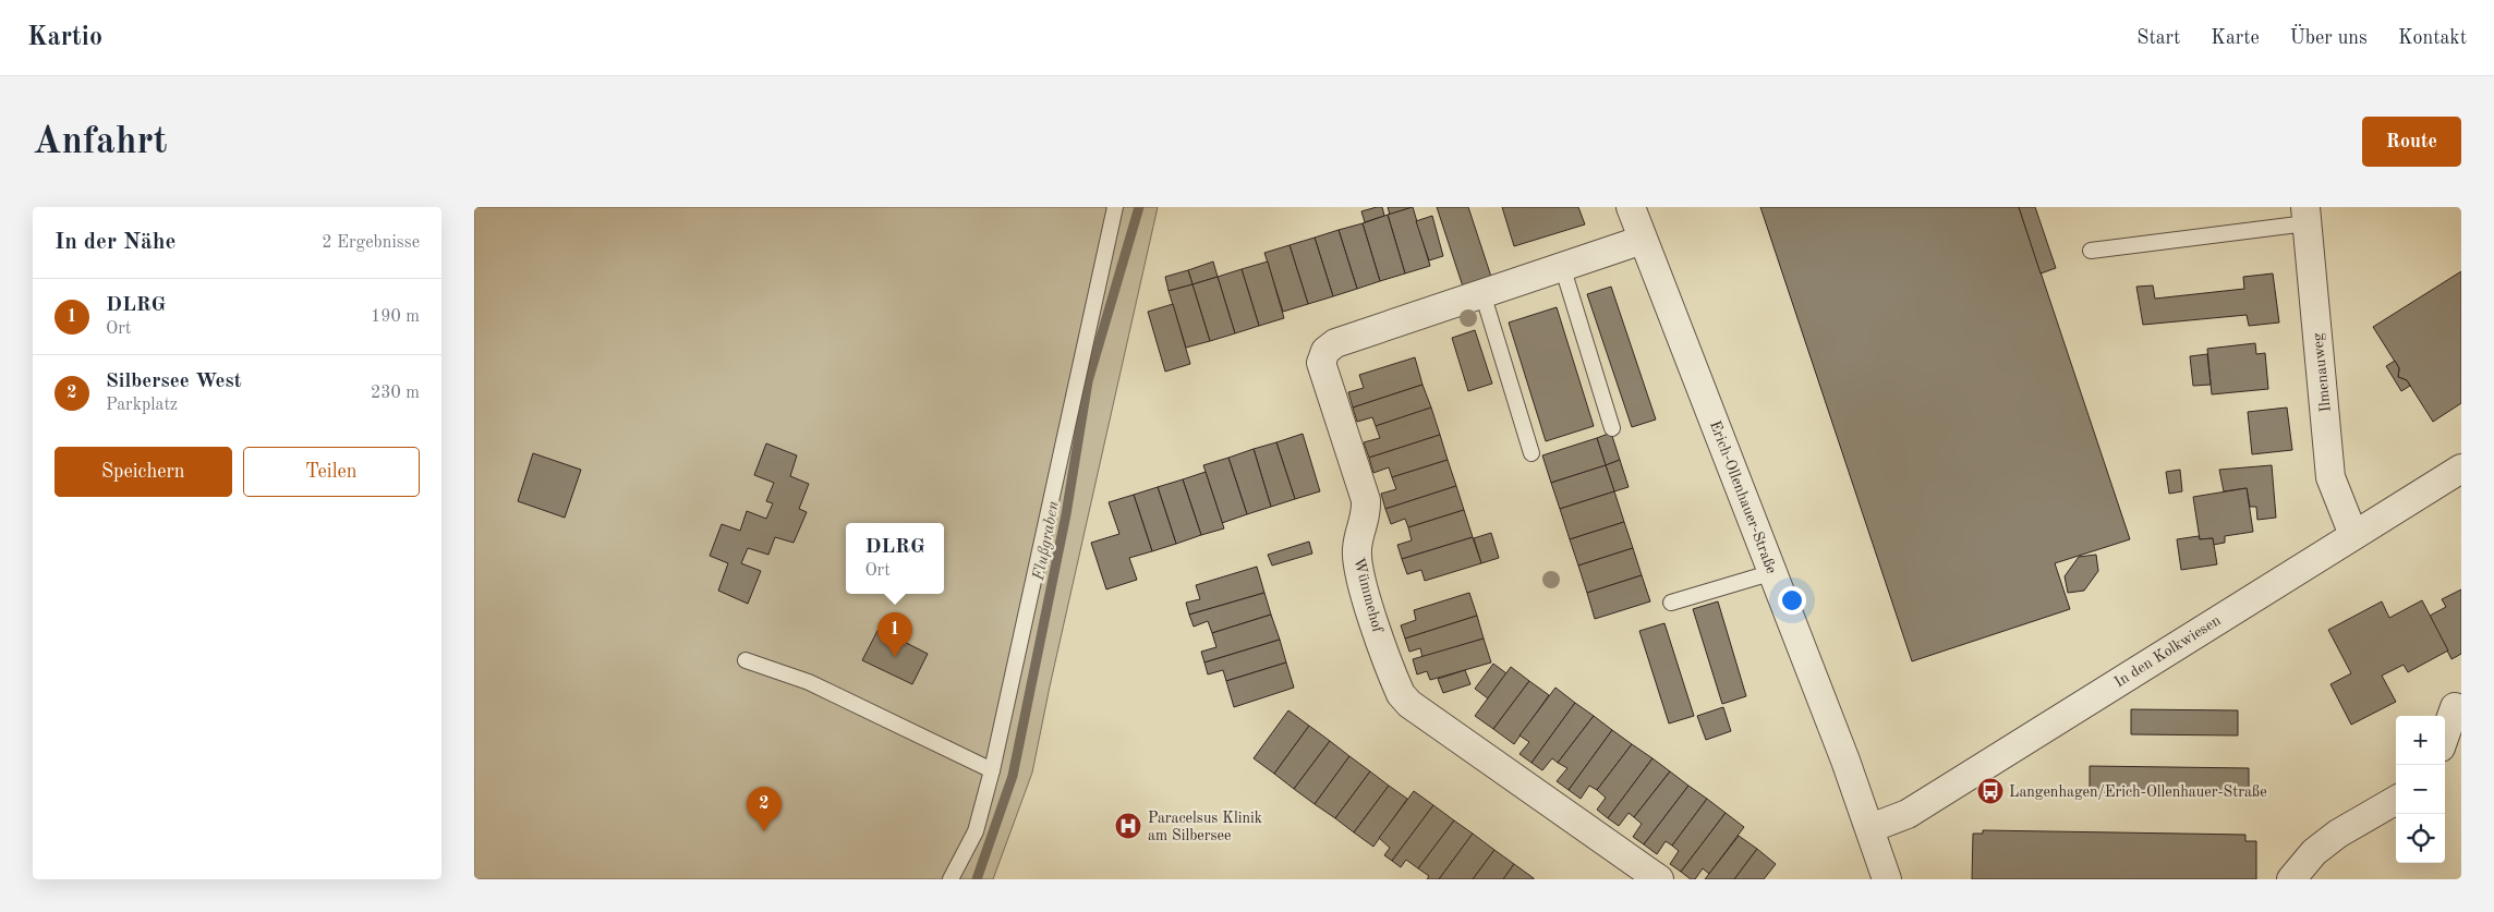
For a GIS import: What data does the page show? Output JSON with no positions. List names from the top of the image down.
{
  "streets": {
    "street": [
      "Ilmenauweg",
      "Erich-Ollenhauer-Straße",
      "Wümmehof",
      "In den Kolkwiesen"
    ]
  },
  "crossings": [
    ["Ilmenauweg", "In den Kolkwiesen"],
    ["Erich-Ollenhauer-Straße", "Wümmehof"],
    ["Erich-Ollenhauer-Straße", "In den Kolkwiesen"]
  ],
  "water": ["Flußgraben"],
  "places": {
    "bus stop": ["Langenhagen/Erich-Ollenhauer-Straße"],
    "hospital": ["Paracelsus Klinik am Silbersee"]
  },
  "page": {
    "header": "Kartio",
    "nav": [
      "Start",
      "Karte",
      "Über uns",
      "Kontakt"
    ],
    "buttons": [
      "Route",
      ["Speichern", "Teilen"]
    ],
    "title": "Anfahrt",
    "heading": ["In der Nähe", "2 Ergebnisse"],
    "list": [
      {
        "mark": "1",
        "name": "DLRG",
        "note": "Ort",
        "value": "190 m"
      },
      {
        "mark": "2",
        "name": "Silbersee West",
        "note": "Parkplatz",
        "value": "230 m"
      }
    ],
    "popup": ["DLRG", "Ort"],
    "pins": ["1", "2"],
    "map_buttons": ["+", "−"]
  }
}
